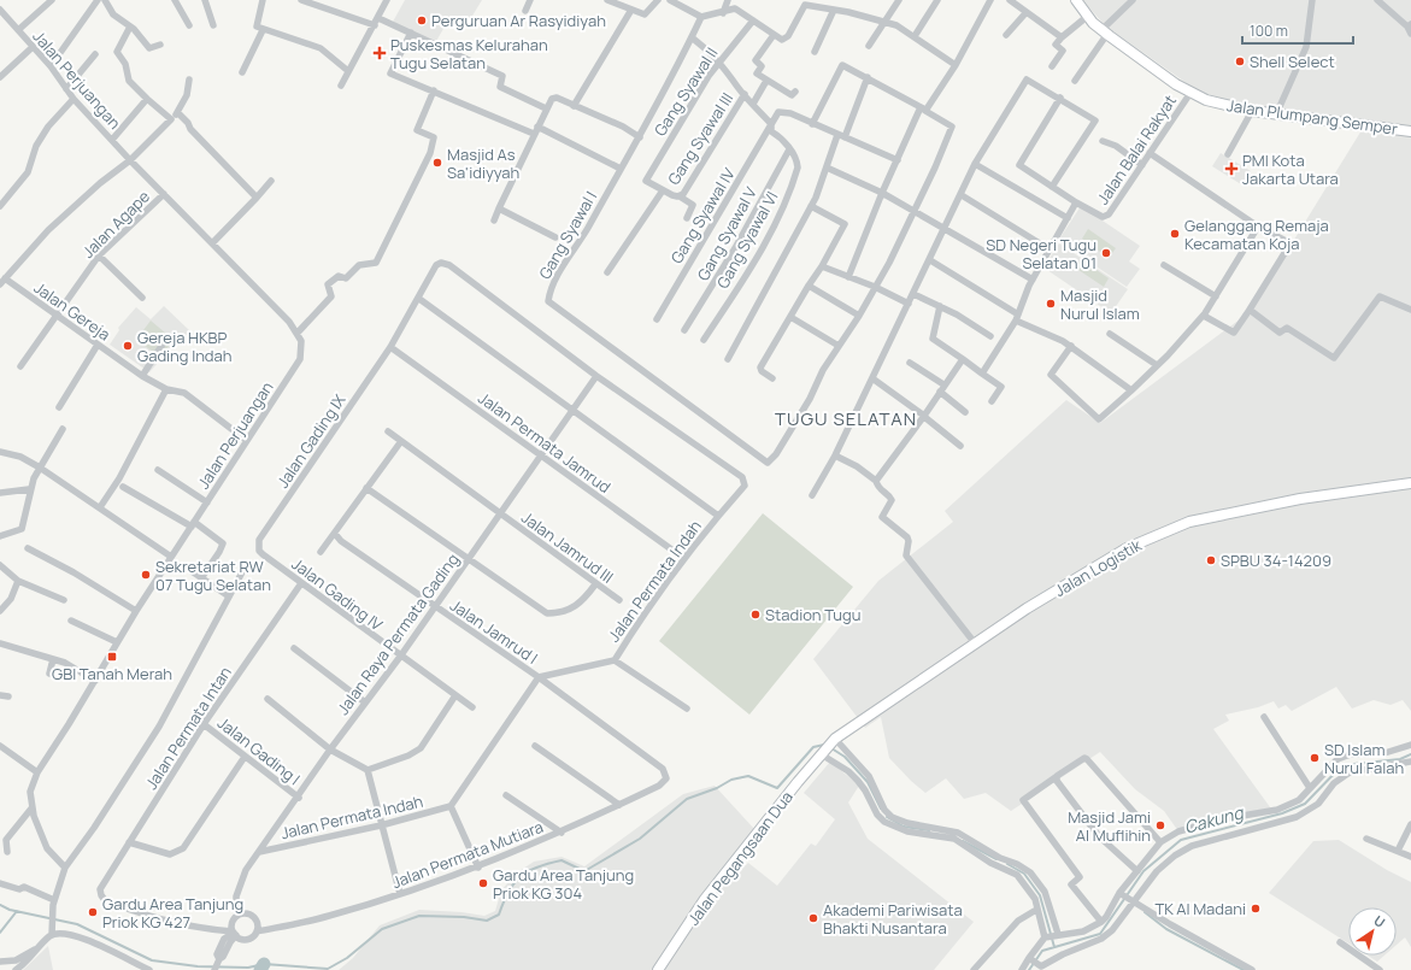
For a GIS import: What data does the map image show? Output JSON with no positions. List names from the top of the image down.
{
  "streets": {
    "main road": ["Jalan Plumpang Semper", "Jalan Logistik", "Jalan Pegangsaan Dua"],
    "street": [
      "Jalan Perjuangan",
      "Gang Syawal II",
      "Gang Syawal III",
      "Jalan Balai Rakyat",
      "Gang Syawal IV",
      "Jalan Agape",
      "Gang Syawal V",
      "Gang Syawal I",
      "Gang Syawal VI",
      "Jalan Gereja",
      "Jalan Gading IX",
      "Jalan Permata Jamrud",
      "Jalan Jamrud III",
      "Jalan Permata Indah",
      "Jalan Gading IV",
      "Jalan Jamrud I",
      "Jalan Raya Permata Gading",
      "Jalan Permata Intan",
      "Jalan Gading I",
      "Jalan Permata Mutiara"
    ]
  },
  "crossings": [
    ["Jalan Perjuangan", "Jalan Agape"],
    ["Jalan Perjuangan", "Jalan Gereja"],
    ["Jalan Plumpang Semper", "Jalan Balai Rakyat"],
    ["Jalan Agape", "Jalan Gereja"],
    ["Gang Syawal V", "Gang Syawal VI"],
    ["Jalan Gading IX", "Jalan Permata Jamrud"],
    ["Jalan Gading IX", "Jalan Gading IV"],
    ["Jalan Gading IX", "Jalan Raya Permata Gading"],
    ["Jalan Permata Jamrud", "Jalan Permata Indah"],
    ["Jalan Permata Jamrud", "Jalan Raya Permata Gading"],
    ["Jalan Jamrud III", "Jalan Raya Permata Gading"],
    ["Jalan Logistik", "Jalan Pegangsaan Dua"],
    ["Jalan Permata Indah", "Jalan Jamrud I"],
    ["Jalan Permata Indah", "Jalan Raya Permata Gading"],
    ["Jalan Gading IV", "Jalan Raya Permata Gading"],
    ["Jalan Gading IV", "Jalan Permata Intan"],
    ["Jalan Jamrud I", "Jalan Raya Permata Gading"],
    ["Jalan Jamrud I", "Jalan Permata Mutiara"],
    ["Jalan Raya Permata Gading", "Jalan Permata Intan"],
    ["Jalan Raya Permata Gading", "Jalan Gading I"],
    ["Jalan Raya Permata Gading", "Jalan Permata Mutiara"],
    ["Jalan Permata Intan", "Jalan Gading I"],
    ["Jalan Permata Intan", "Jalan Permata Mutiara"]
  ],
  "districts": ["TUGU SELATAN"],
  "water": ["Cakung"],
  "places": {
    "other": [
      "Perguruan Ar Rasyidiyah",
      "Shell Select",
      "Masjid As Sa'idiyyah",
      "Gelanggang Remaja Kecamatan Koja",
      "SD Negeri Tugu Selatan 01",
      "Masjid Nurul Islam",
      "Gereja HKBP Gading Indah",
      "SPBU 34-14209",
      "Sekretariat RW 07 Tugu Selatan",
      "Stadion Tugu",
      "SD Islam Nurul Falah",
      "Masjid Jami Al Muflihin",
      "Gardu Area Tanjung Priok KG 304",
      "TK Al Madani",
      "Gardu Area Tanjung Priok KG 427",
      "Akademi Pariwisata Bhakti Nusantara"
    ],
    "health": ["Puskesmas Kelurahan Tugu Selatan", "PMI Kota Jakarta Utara"],
    "transit": ["GBI Tanah Merah"]
  },
  "scale_bar": "100 m",
  "north": "top right"
}
